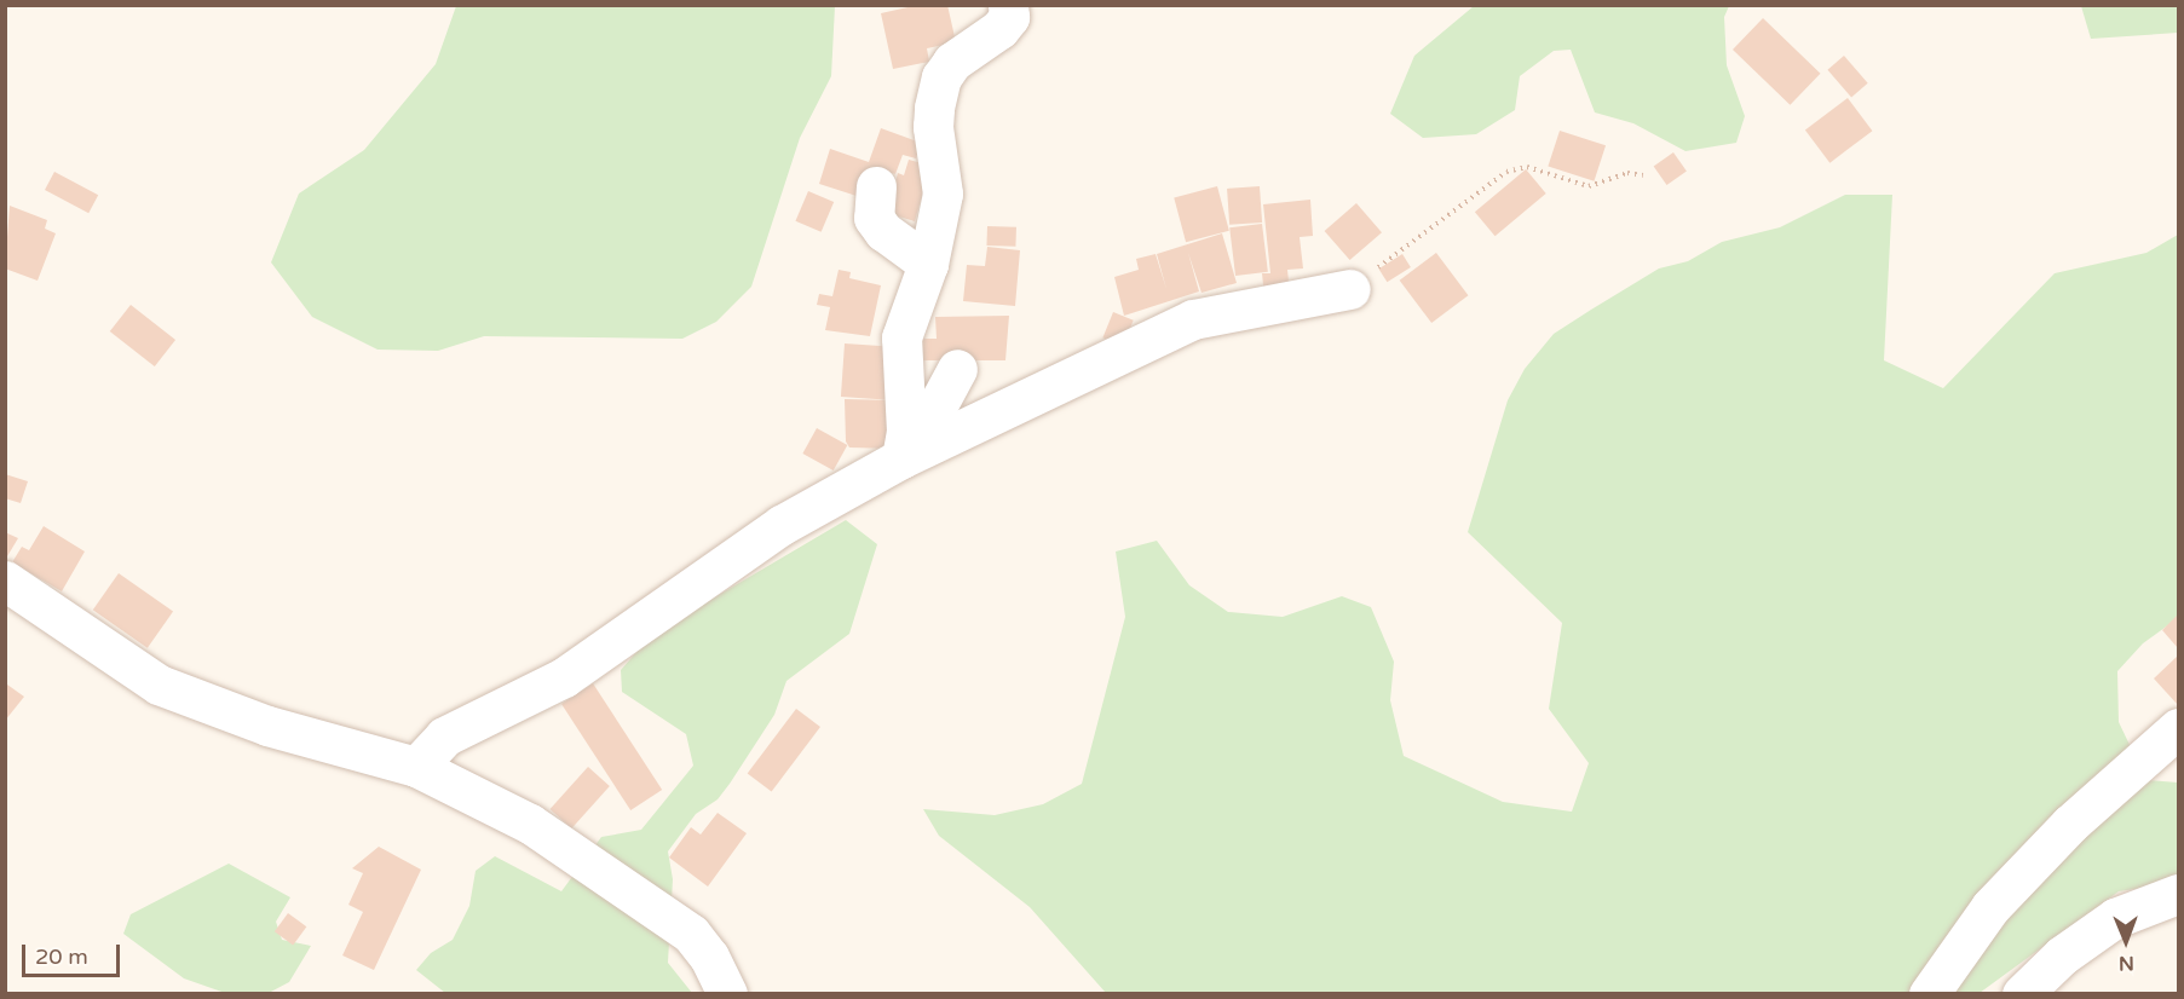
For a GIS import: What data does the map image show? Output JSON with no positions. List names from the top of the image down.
{
  "scale_bar": "20 m",
  "north": "bottom"
}
